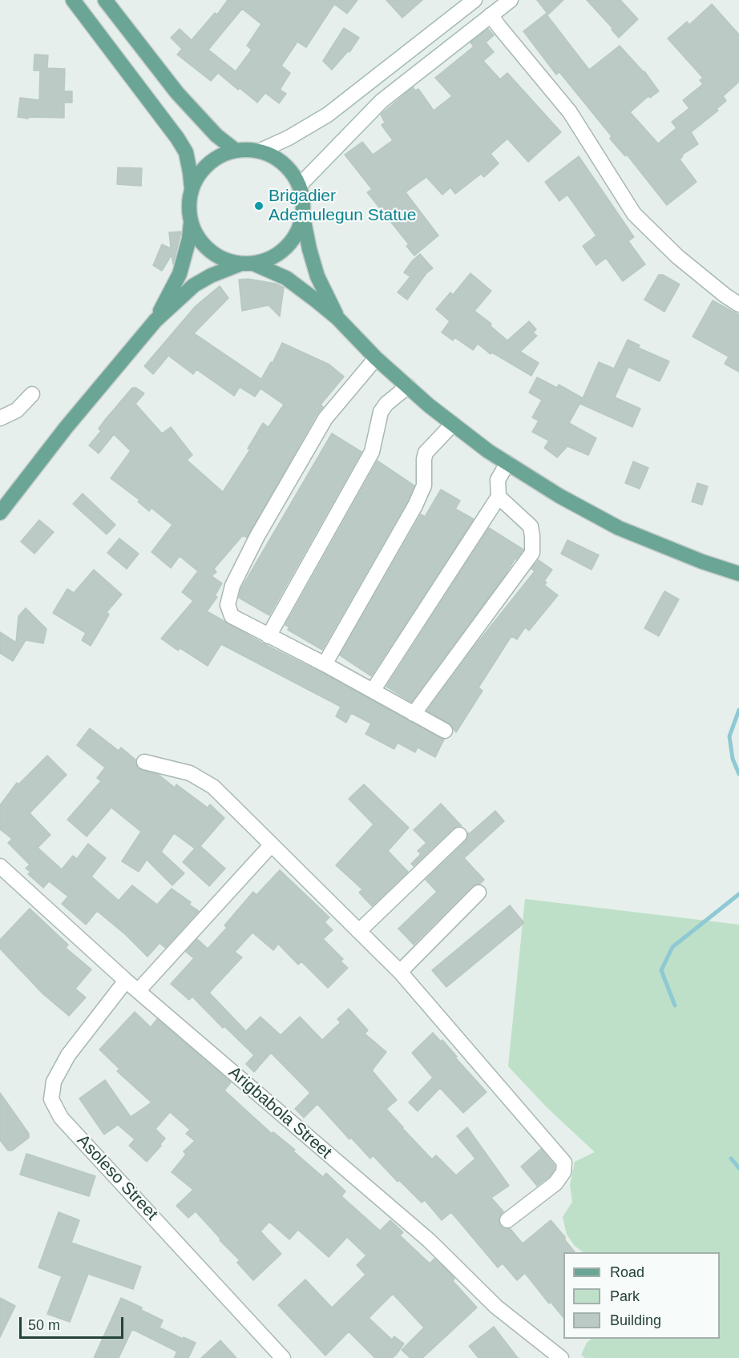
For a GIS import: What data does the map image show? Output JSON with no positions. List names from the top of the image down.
{
  "streets": {
    "street": ["Arigbabola Street", "Asoleso Street"]
  },
  "crossings": [
    ["Arigbabola Street", "Asoleso Street"]
  ],
  "places": ["Brigadier Ademulegun Statue"],
  "legend": ["Road", "Park", "Building"],
  "scale_bar": "50 m"
}
